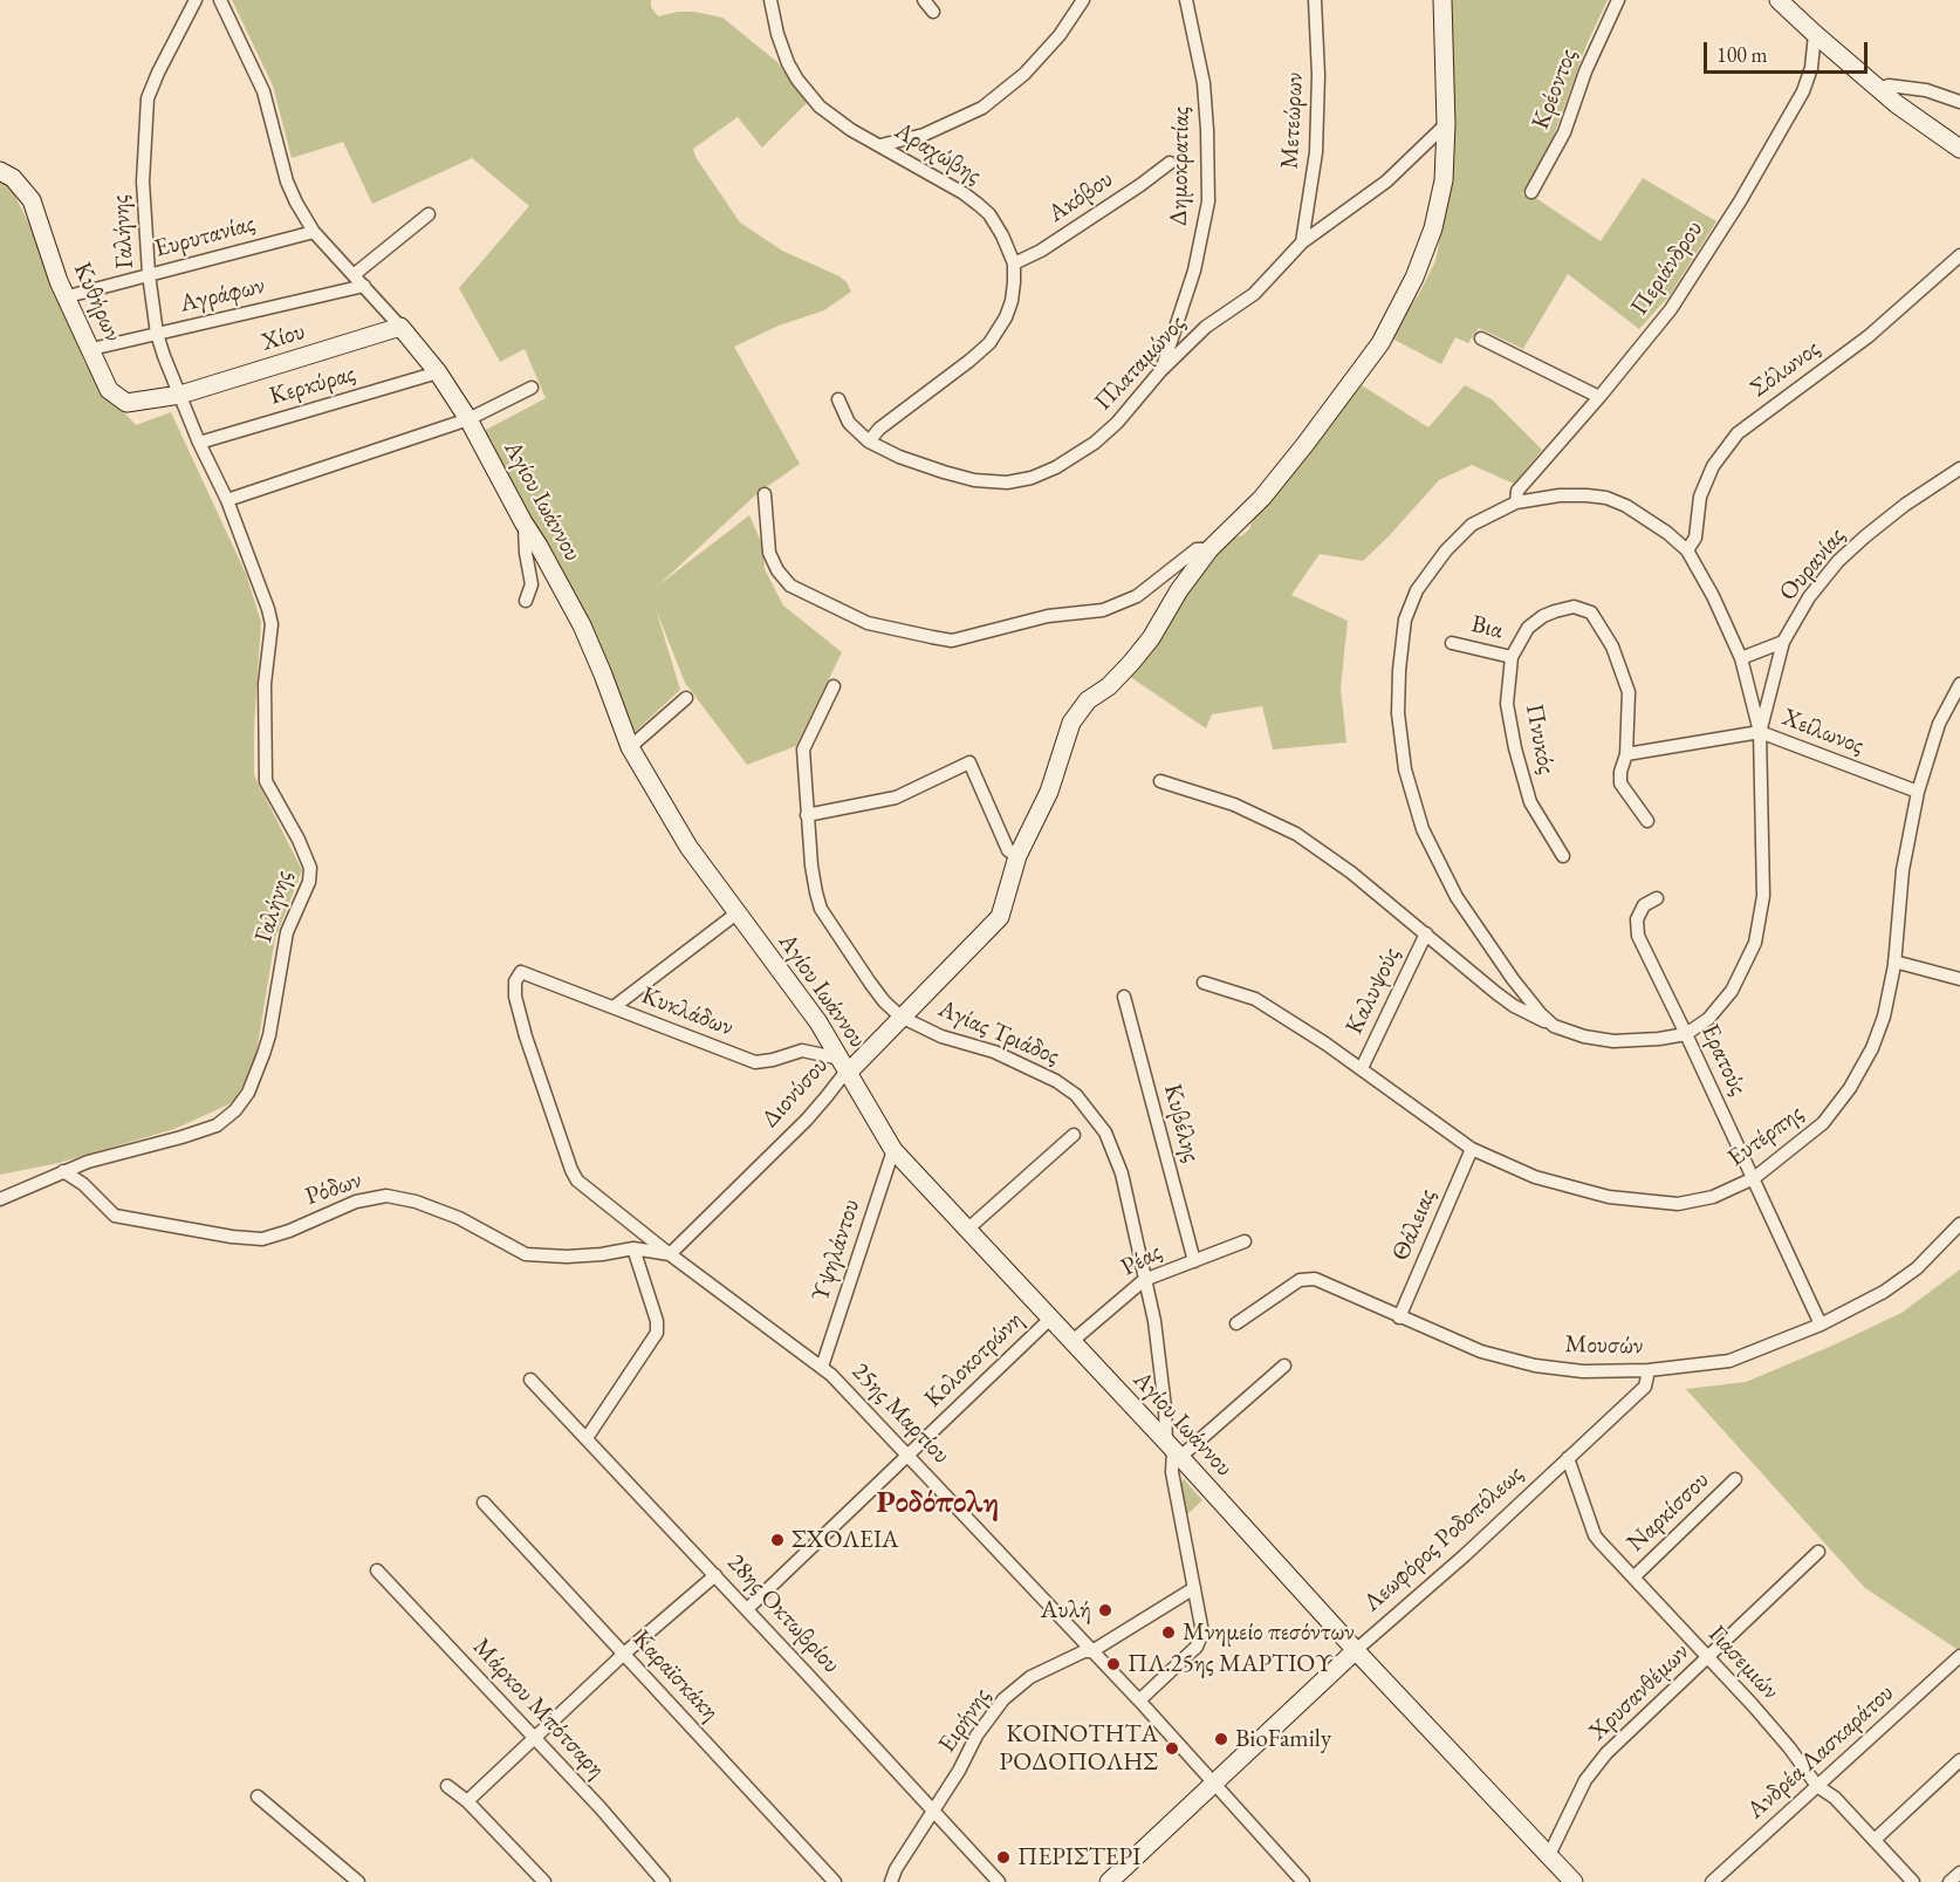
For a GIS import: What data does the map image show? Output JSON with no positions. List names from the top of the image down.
{
  "streets": {
    "street": [
      "Κρέοντος",
      "Μετεώρων",
      "Αραχώβης",
      "Δημοκρατίας",
      "Ακόβου",
      "Γαλήνης",
      "Ευρυτανίας",
      "Περιάνδρου",
      "Αγράφων",
      "Κυθήρων",
      "Χίου",
      "Πλαταμώνος",
      "Σόλωνος",
      "Κερκύρας",
      "Αγίου Ιωάννου",
      "Ουρανίας",
      "Βια",
      "Χείλωνος",
      "Πνυκός",
      "Καλυψούς",
      "Κυκλάδων",
      "Αγίας Τριάδος",
      "Ερατούς",
      "Διονύσου",
      "Κυβέλης",
      "Ευτέρπης",
      "Ρόδων",
      "Θάλειας",
      "Υψηλάντου",
      "Ρέας",
      "Μουσών",
      "Κολοκοτρώνη",
      "25ης Μαρτίου",
      "Ναρκίσσου",
      "Λεωφόρος Ροδοπόλεως",
      "28ης Οκτωβρίου",
      "Γιασεμιών",
      "Καραϊσκάκη",
      "Χρυσανθέμων",
      "Μάρκου Μπότσαρη",
      "Ειρήνης",
      "Ανδρέα Λασκαράτου"
    ]
  },
  "crossings": [
    ["Μετεώρων", "Πλαταμώνος"],
    ["Αραχώβης", "Ακόβου"],
    ["Αραχώβης", "Πλαταμώνος"],
    ["Δημοκρατίας", "Πλαταμώνος"],
    ["Γαλήνης", "Ευρυτανίας"],
    ["Γαλήνης", "Αγράφων"],
    ["Γαλήνης", "Κυθήρων"],
    ["Γαλήνης", "Χίου"],
    ["Γαλήνης", "Κερκύρας"],
    ["Γαλήνης", "Ρόδων"],
    ["Ευρυτανίας", "Κυθήρων"],
    ["Ευρυτανίας", "Αγίου Ιωάννου"],
    ["Αγράφων", "Κυθήρων"],
    ["Αγράφων", "Αγίου Ιωάννου"],
    ["Κυθήρων", "Χίου"],
    ["Χίου", "Αγίου Ιωάννου"],
    ["Πλαταμώνος", "Διονύσου"],
    ["Κερκύρας", "Αγίου Ιωάννου"],
    ["Αγίου Ιωάννου", "Κυκλάδων"],
    ["Αγίου Ιωάννου", "Αγίας Τριάδος"],
    ["Αγίου Ιωάννου", "Διονύσου"],
    ["Αγίου Ιωάννου", "Υψηλάντου"],
    ["Αγίου Ιωάννου", "Ρέας"],
    ["Αγίου Ιωάννου", "Κολοκοτρώνη"],
    ["Αγίου Ιωάννου", "Λεωφόρος Ροδοπόλεως"],
    ["Αγίου Ιωάννου", "Χρυσανθέμων"],
    ["Ουρανίας", "Χείλωνος"],
    ["Βια", "Πνυκός"],
    ["Χείλωνος", "Πνυκός"],
    ["Χείλωνος", "Ευτέρπης"],
    ["Καλυψούς", "Ευτέρπης"],
    ["Κυκλάδων", "Διονύσου"],
    ["Κυκλάδων", "25ης Μαρτίου"],
    ["Αγίας Τριάδος", "Διονύσου"],
    ["Αγίας Τριάδος", "Ρέας"],
    ["Ερατούς", "Ευτέρπης"],
    ["Ερατούς", "Μουσών"],
    ["Διονύσου", "Ρόδων"],
    ["Διονύσου", "25ης Μαρτίου"],
    ["Κυβέλης", "Ρέας"],
    ["Ευτέρπης", "Θάλειας"],
    ["Ρόδων", "25ης Μαρτίου"],
    ["Θάλειας", "Μουσών"],
    ["Υψηλάντου", "25ης Μαρτίου"],
    ["Μουσών", "Λεωφόρος Ροδοπόλεως"],
    ["Κολοκοτρώνη", "25ης Μαρτίου"],
    ["Κολοκοτρώνη", "28ης Οκτωβρίου"],
    ["25ης Μαρτίου", "Λεωφόρος Ροδοπόλεως"],
    ["25ης Μαρτίου", "Ειρήνης"],
    ["Ναρκίσσου", "Γιασεμιών"],
    ["Λεωφόρος Ροδοπόλεως", "Γιασεμιών"],
    ["28ης Οκτωβρίου", "Ειρήνης"],
    ["Γιασεμιών", "Χρυσανθέμων"],
    ["Γιασεμιών", "Ανδρέα Λασκαράτου"]
  ],
  "districts": ["Ροδόπολη"],
  "places": [
    "ΣΧΟΛΕΙΑ",
    "Αυλή",
    "Μνημείο πεσόντων",
    "ΠΛ.25ης ΜΑΡΤΙΟΥ",
    "BioFamily",
    "ΚΟΙΝΟΤΗΤΑ ΡΟΔΟΠΟΛΗΣ",
    "ΠΕΡΙΣΤΕΡΙ"
  ],
  "scale_bar": "100 m"
}
